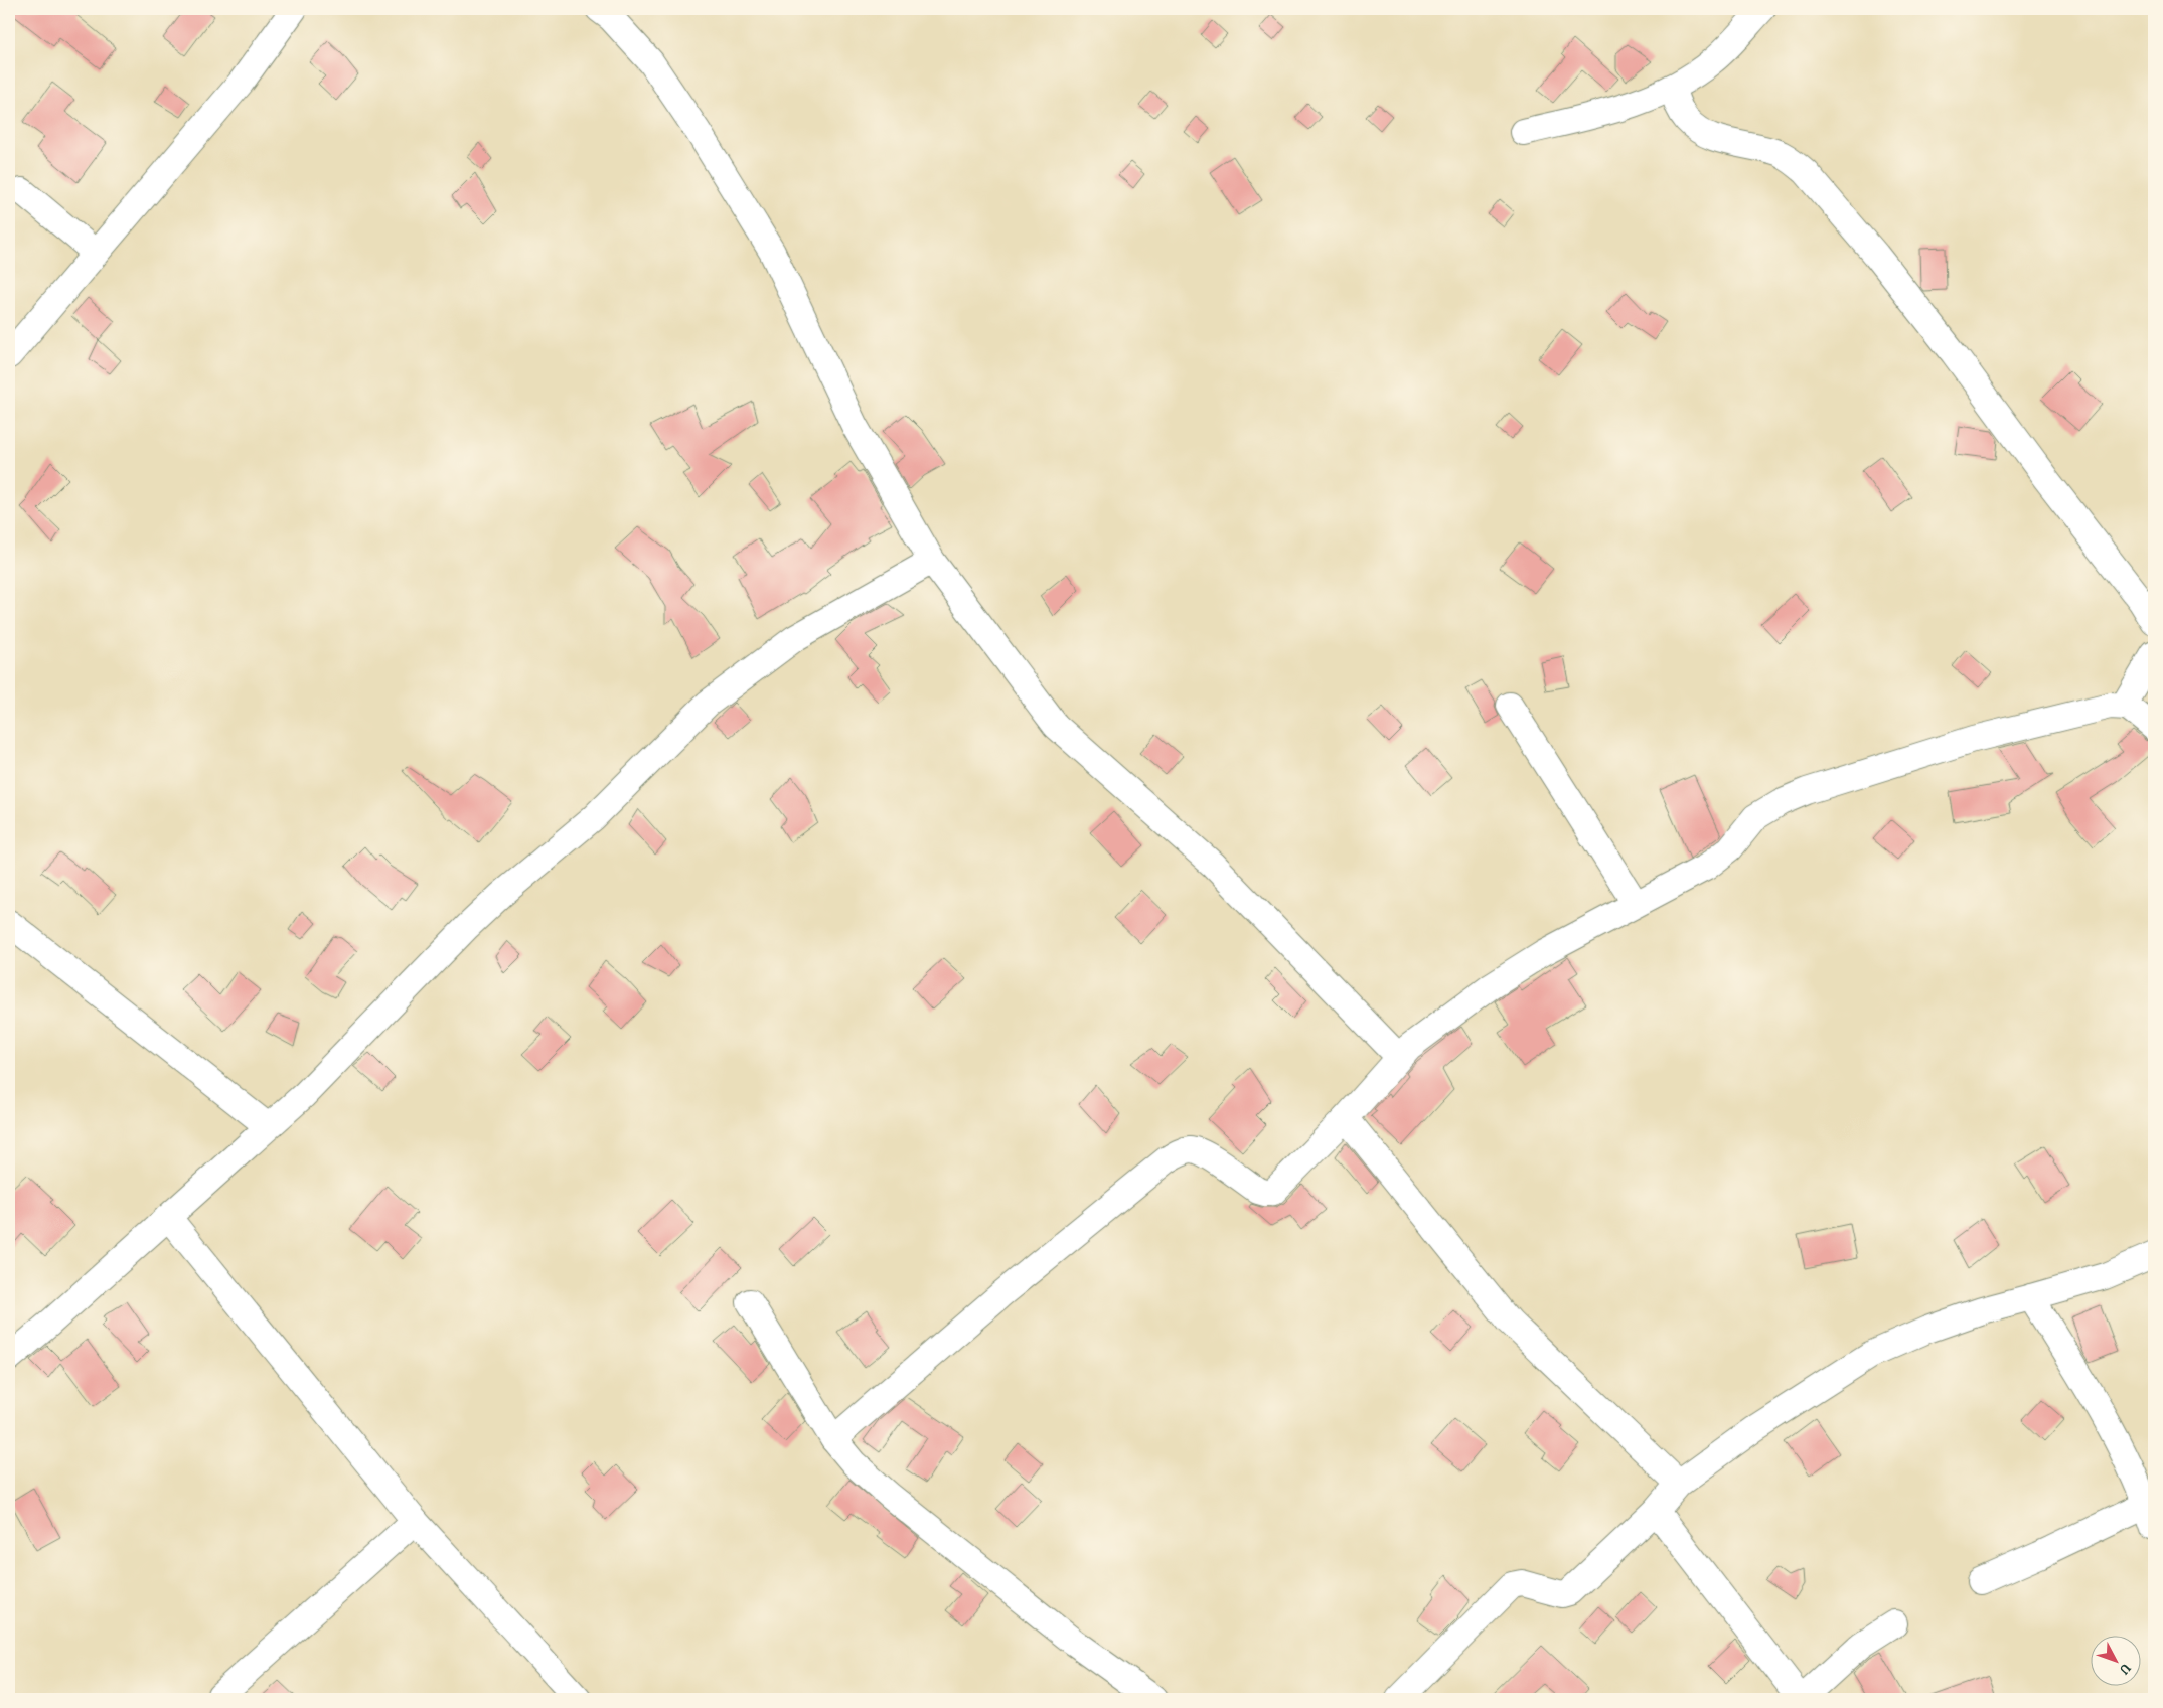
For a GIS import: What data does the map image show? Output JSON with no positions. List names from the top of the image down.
{
  "north": "bottom right"
}
